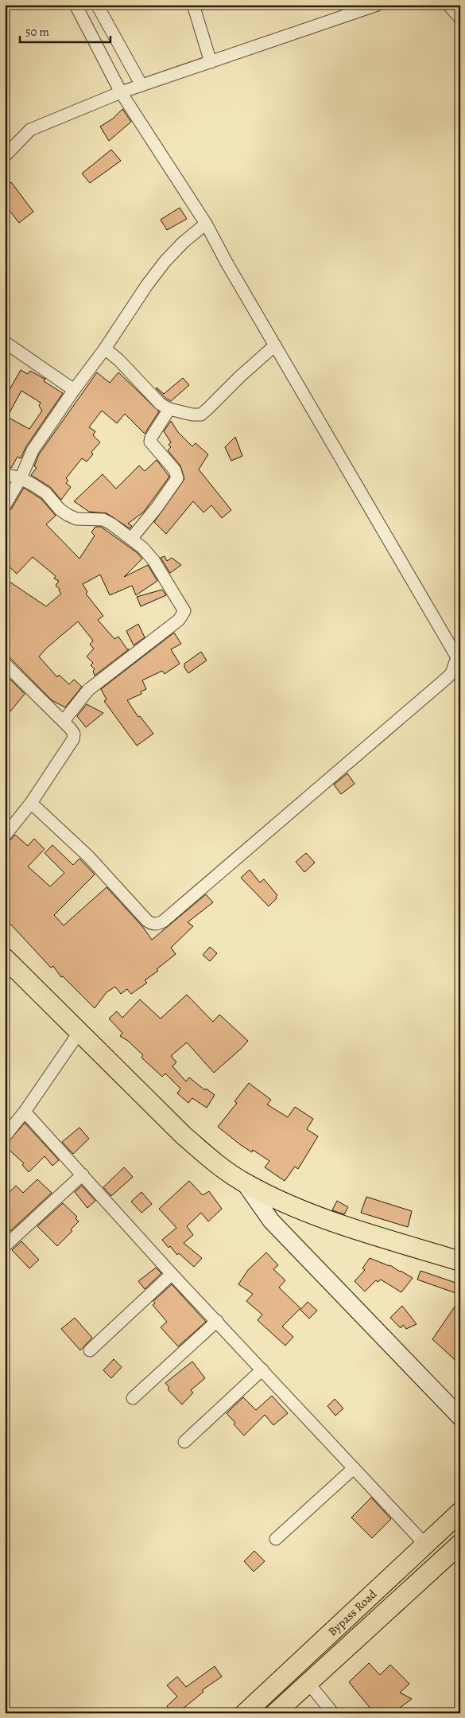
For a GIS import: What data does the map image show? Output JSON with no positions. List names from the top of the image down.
{
  "streets": {
    "main road": ["Bypass Road"]
  },
  "scale_bar": "50 m"
}
